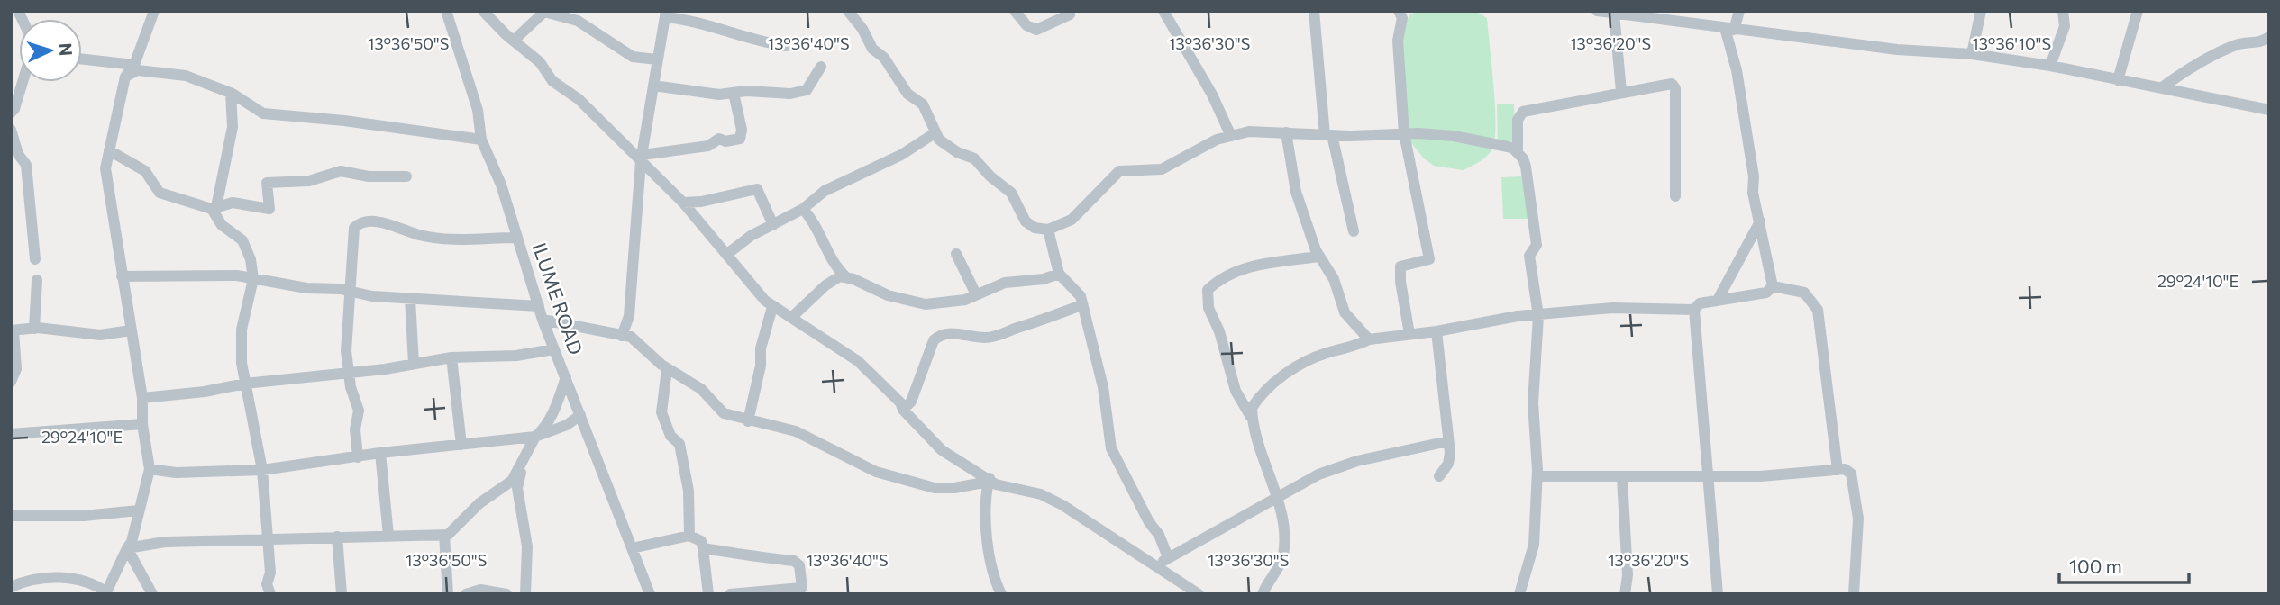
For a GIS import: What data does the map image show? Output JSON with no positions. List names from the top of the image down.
{
  "streets": {
    "street": ["ILUME ROAD"]
  },
  "scale_bar": "100 m",
  "north": "right",
  "coordinates": [
    "13°36'50\"S",
    "13°36'40\"S",
    "13°36'30\"S",
    "13°36'20\"S",
    "13°36'10\"S",
    "29°24'10\"E"
  ]
}
